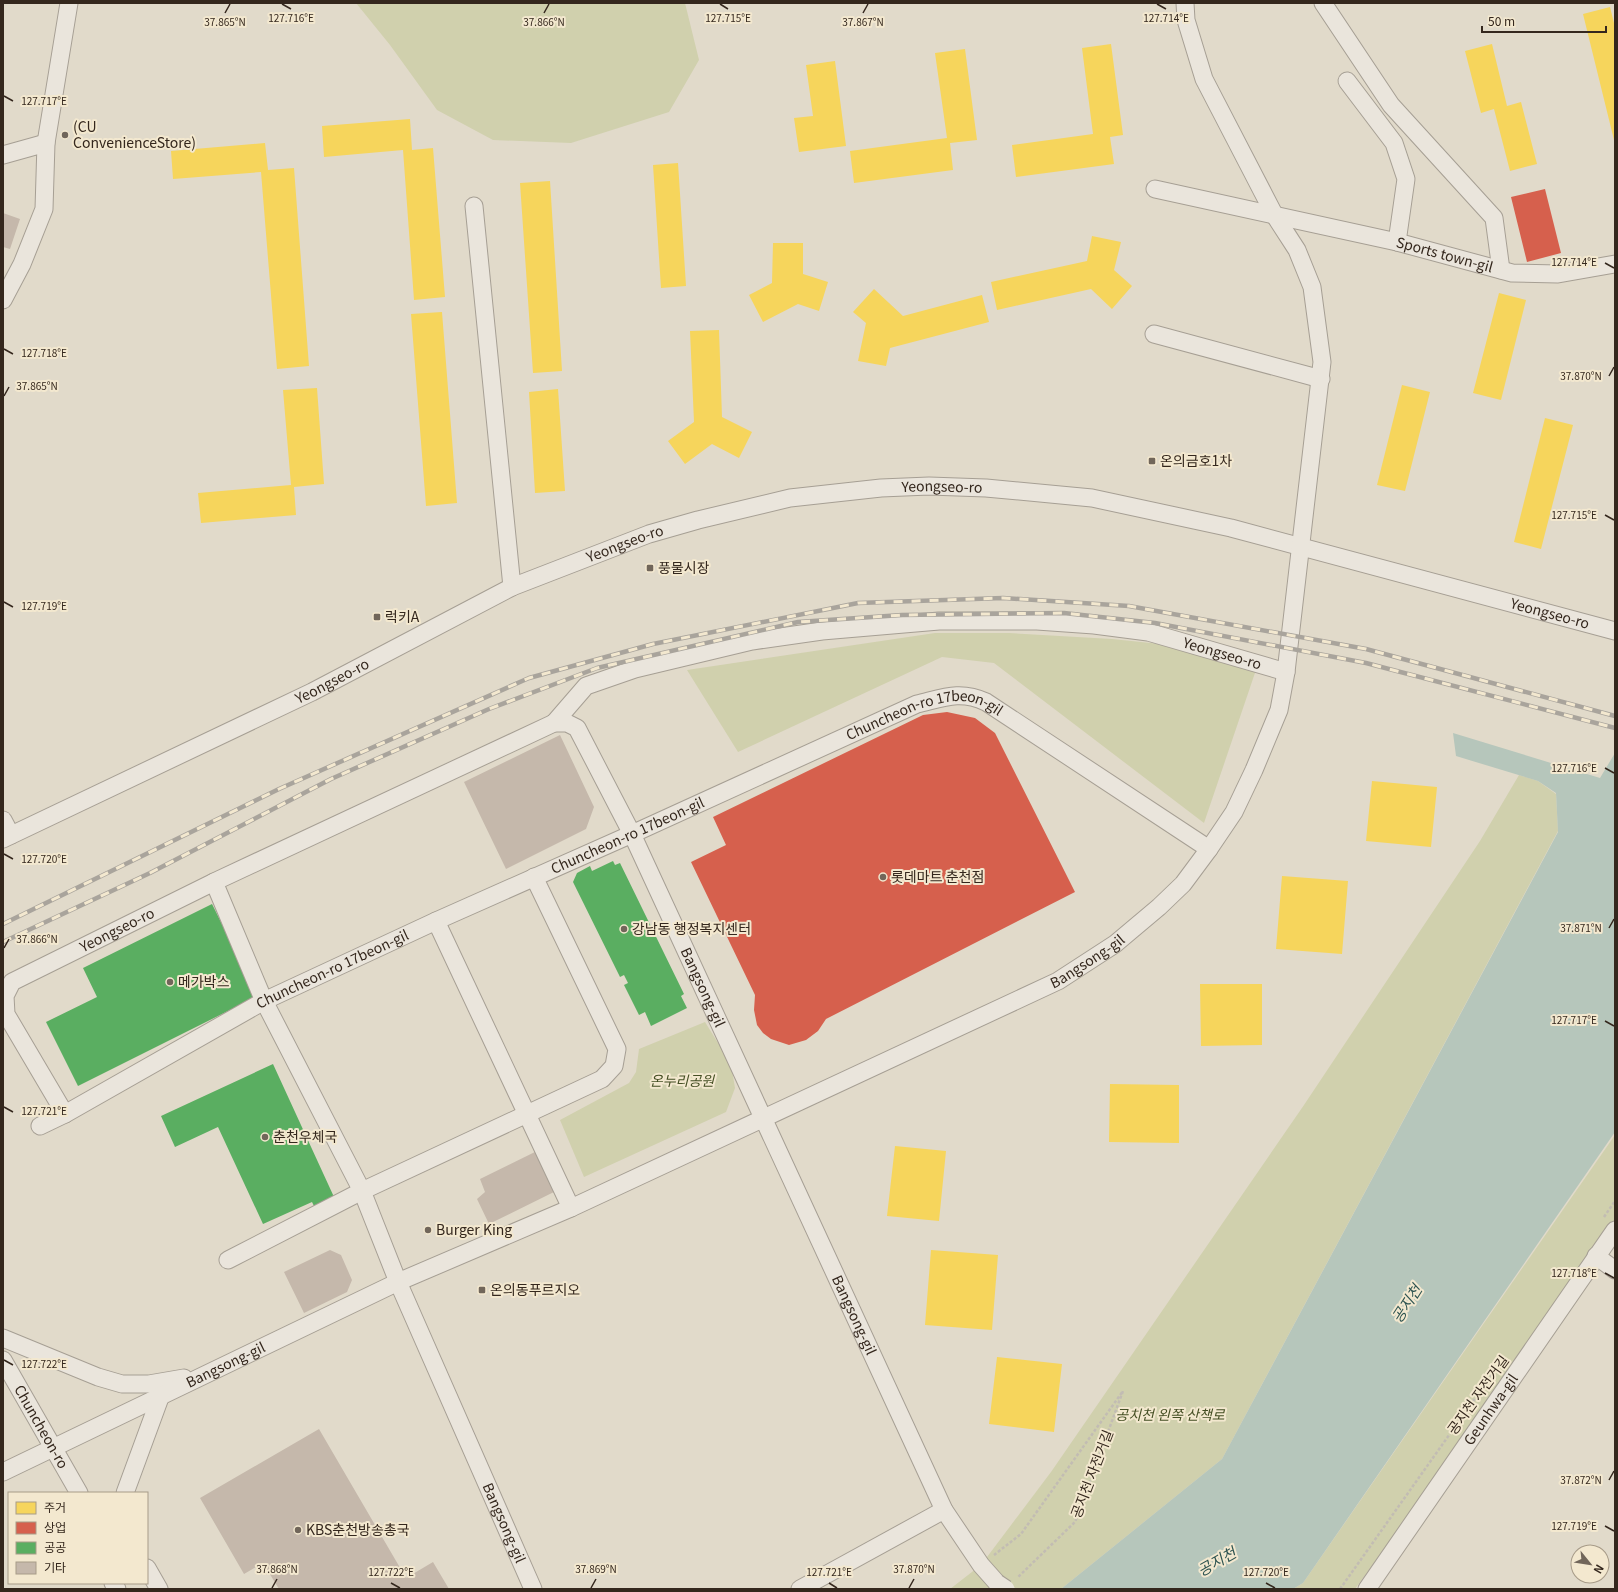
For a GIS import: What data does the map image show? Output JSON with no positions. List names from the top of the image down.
{
  "streets": {
    "street": [
      "Sports town-gil",
      "Yeongseo-ro",
      "Chuncheon-ro 17beon-gil",
      "Bangsong-gil",
      "Geunhwa-gil",
      "Chuncheon-ro"
    ],
    "path": ["공지천 자전거길"]
  },
  "crossings": [
    ["Yeongseo-ro", "Chuncheon-ro 17beon-gil"],
    ["Yeongseo-ro", "Bangsong-gil"],
    ["Chuncheon-ro 17beon-gil", "Bangsong-gil"],
    ["Bangsong-gil", "공지천 자전거길"],
    ["Bangsong-gil", "Chuncheon-ro"]
  ],
  "water": ["공지천"],
  "parks": ["온누리공원", "공치천 왼쪽 산책로"],
  "places": {
    "other": [
      "(CU ConvenienceStore)",
      "롯데마트 춘천점",
      "강남동 행정복지센터",
      "메가박스",
      "춘천우체국",
      "Burger King",
      "KBS춘천방송총국"
    ],
    "transit": [
      "온의금호1차",
      "풍물시장",
      "럭키A",
      "온의동푸르지오"
    ]
  },
  "legend": [
    "주거",
    "상업",
    "공공",
    "기타"
  ],
  "scale_bar": "50 m",
  "north": "bottom right",
  "coordinates": [
    "127.716°E",
    "127.715°E",
    "127.714°E",
    "37.865°N",
    "37.866°N",
    "37.867°N",
    "127.717°E",
    "127.718°E",
    "37.870°N",
    "127.719°E",
    "127.720°E",
    "37.871°N",
    "127.721°E",
    "127.722°E",
    "37.872°N",
    "37.868°N",
    "37.869°N"
  ]
}
